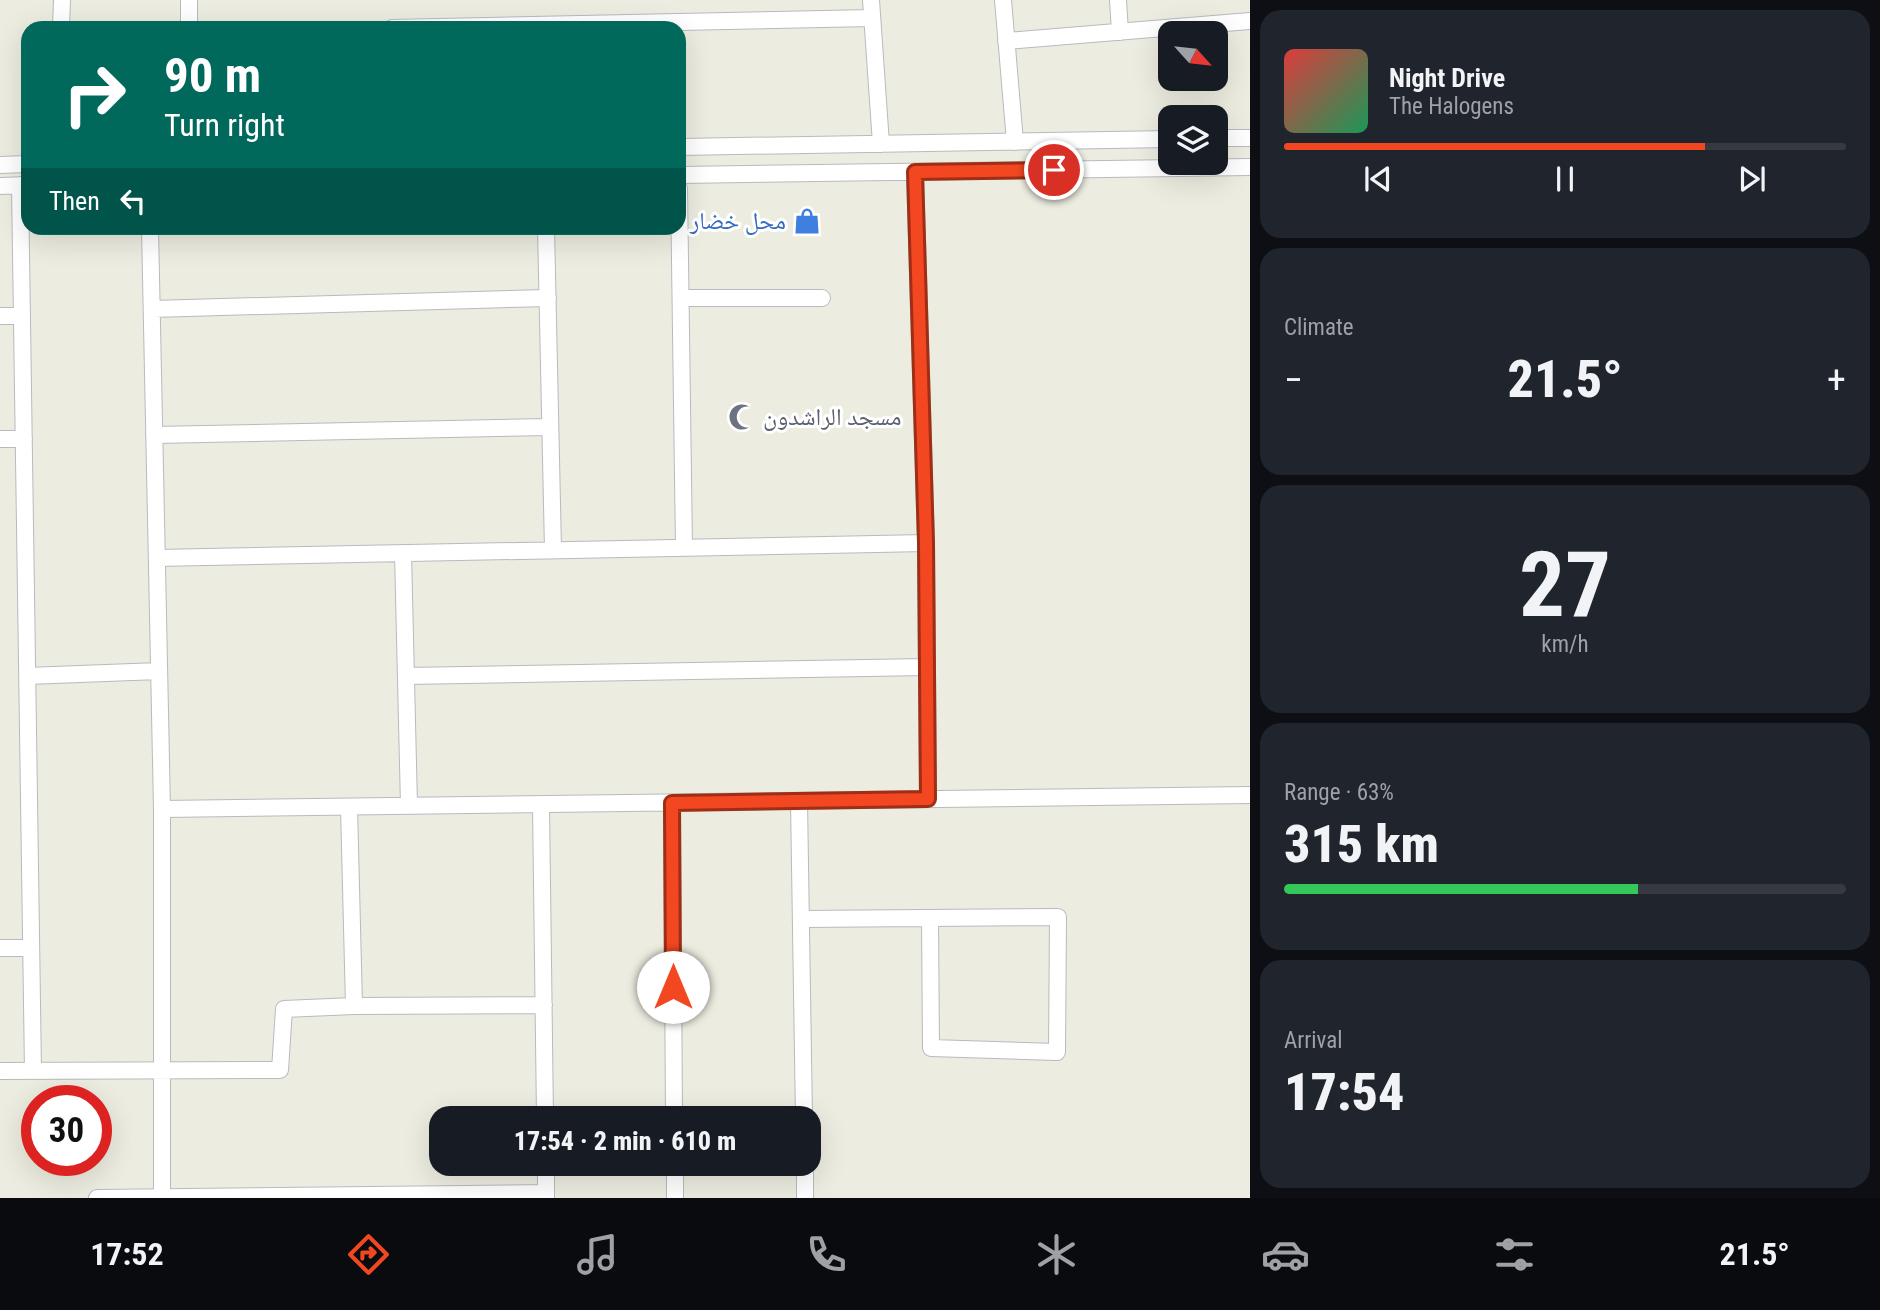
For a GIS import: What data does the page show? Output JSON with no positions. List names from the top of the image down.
{
  "places": {
    "shop": ["محل خضار"],
    "mosque": ["مسجد الراشدون"]
  },
  "north": "bottom right",
  "page": {
    "turn": ["90 m", "Turn right"],
    "song": ["Night Drive", "The Halogens"],
    "then": "Then",
    "tile": [
      "Climate",
      ["27", "km/h"],
      ["Range · 63%", "315 km"],
      ["Arrival", "17:54"]
    ],
    "heat": ["−", "21.5°", "+"],
    "limit": "30",
    "trip": "17:54 · 2 min · 610 m",
    "tabs": ["17:52", "21.5°"]
  }
}
